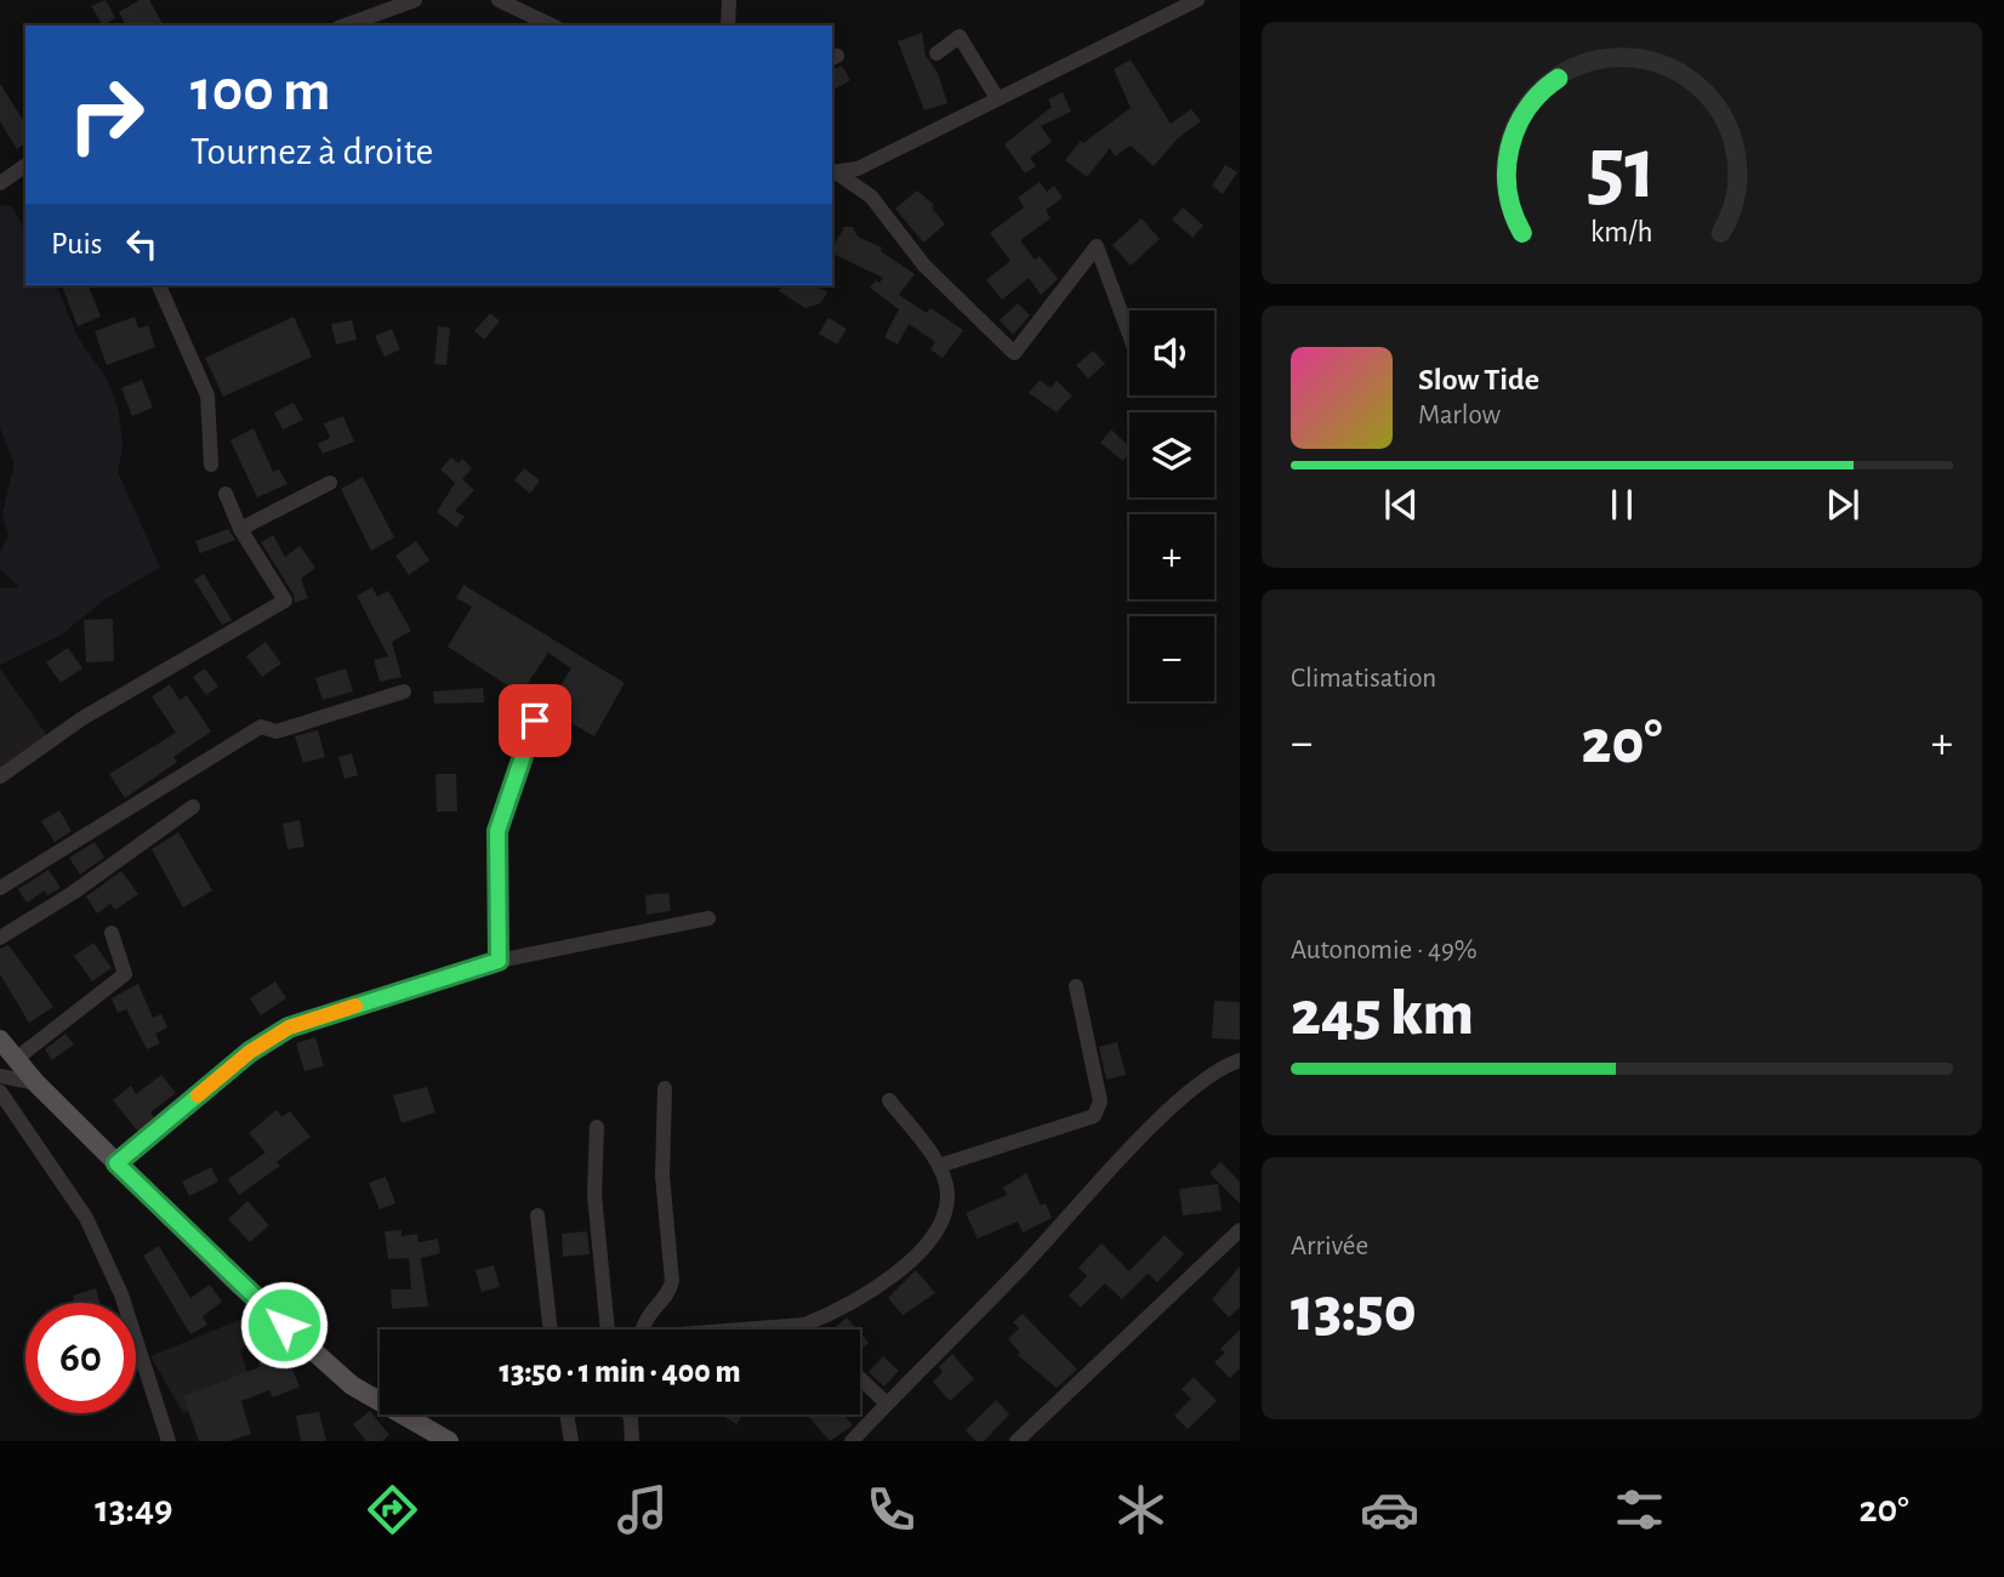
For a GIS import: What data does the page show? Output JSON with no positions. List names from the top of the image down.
{
  "page": {
    "turn": ["100 m", "Tournez à droite"],
    "then": "Puis",
    "map_buttons": ["+", "−"],
    "song": ["Slow Tide", "Marlow"],
    "tile": [
      "Climatisation",
      ["Autonomie · 49%", "245 km"],
      ["Arrivée", "13:50"]
    ],
    "heat": ["−", "20°", "+"],
    "limit": "60",
    "trip": "13:50 · 1 min · 400 m",
    "tabs": ["13:49", "20°"],
    "gauge": ["51", "km/h"]
  }
}
